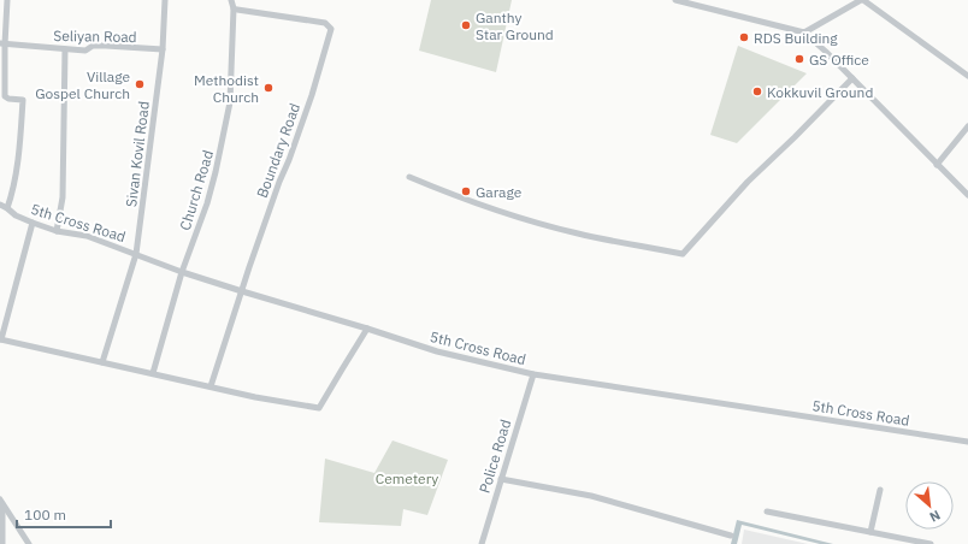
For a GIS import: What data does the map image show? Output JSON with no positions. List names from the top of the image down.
{
  "streets": {
    "street": [
      "Seliyan Road",
      "Boundary Road",
      "Sivan Kovil Road",
      "Church Road",
      "5th Cross Road",
      "Police Road"
    ]
  },
  "crossings": [
    ["Seliyan Road", "Sivan Kovil Road"],
    ["Boundary Road", "Church Road"],
    ["Boundary Road", "5th Cross Road"],
    ["Sivan Kovil Road", "5th Cross Road"],
    ["Church Road", "5th Cross Road"],
    ["5th Cross Road", "Police Road"]
  ],
  "parks": ["Cemetery"],
  "places": [
    "Ganthy Star Ground",
    "RDS Building",
    "GS Office",
    "Village Gospel Church",
    "Methodist Church",
    "Kokkuvil Ground",
    "Garage"
  ],
  "scale_bar": "100 m",
  "north": "bottom right"
}
